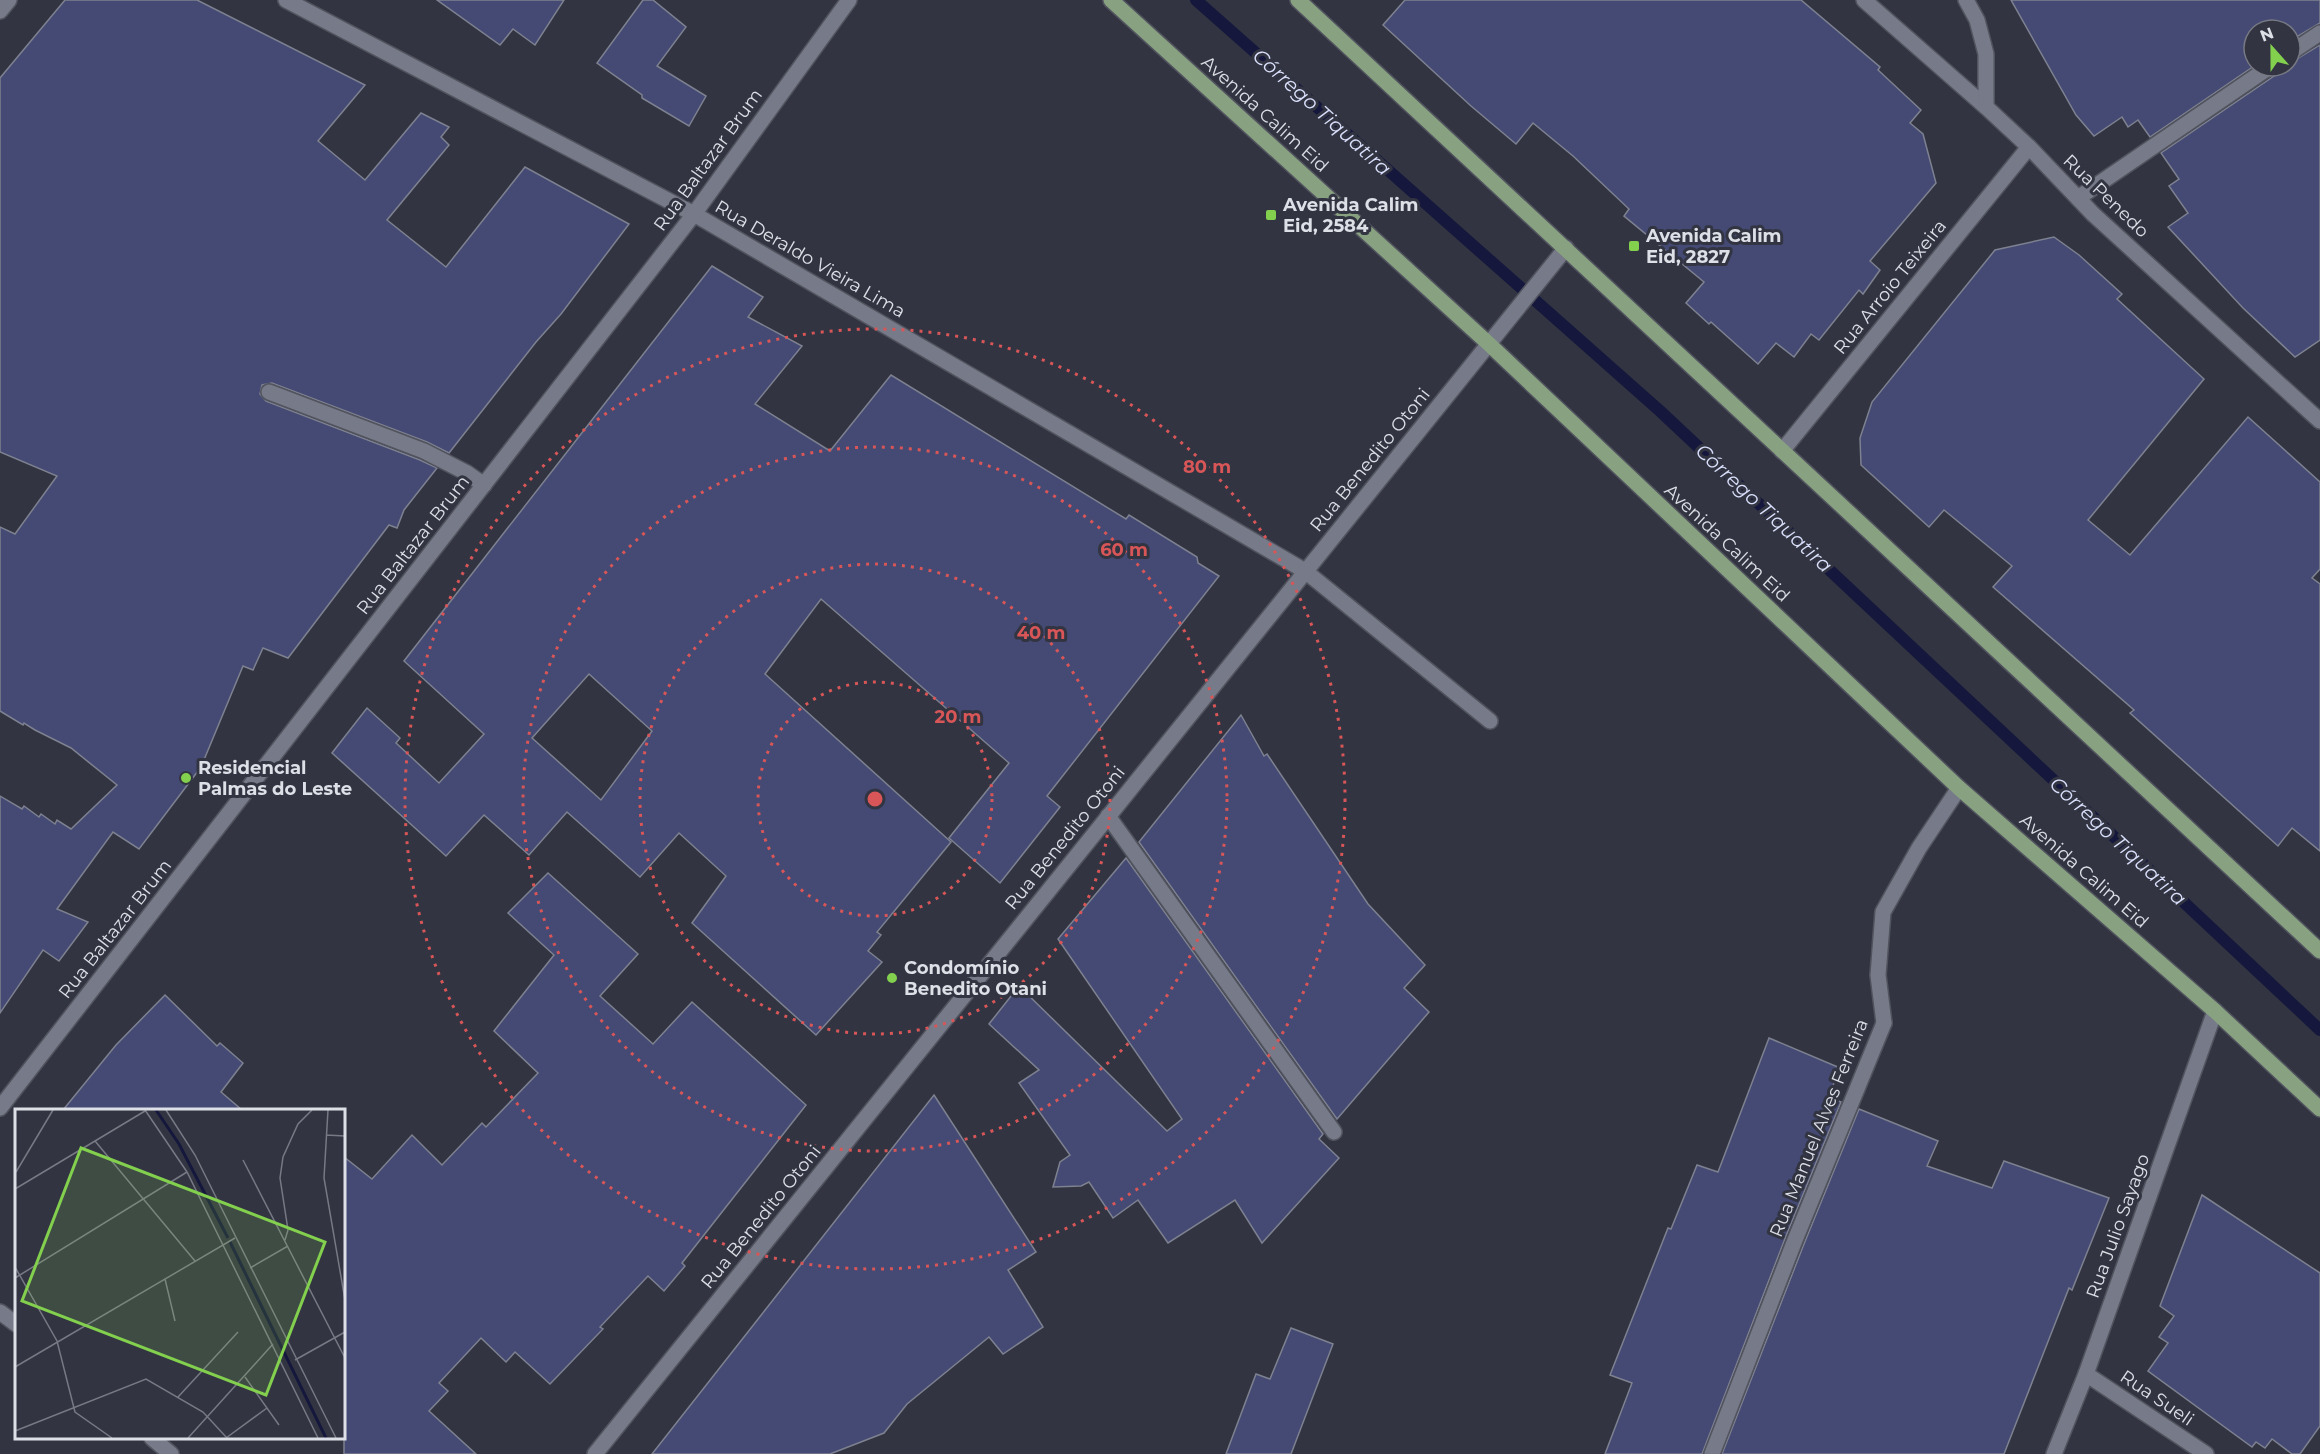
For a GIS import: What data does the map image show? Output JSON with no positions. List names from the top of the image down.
{
  "streets": {
    "main road": ["Avenida Calim Eid"],
    "street": [
      "Rua Baltazar Brum",
      "Rua Penedo",
      "Rua Deraldo Vieira Lima",
      "Rua Arroio Teixeira",
      "Rua Benedito Otoni",
      "Rua Manuel Alves Ferreira",
      "Rua Julio Sayago",
      "Rua Sueli"
    ]
  },
  "crossings": [
    ["Avenida Calim Eid", "Rua Benedito Otoni"],
    ["Avenida Calim Eid", "Rua Manuel Alves Ferreira"],
    ["Avenida Calim Eid", "Rua Julio Sayago"],
    ["Rua Baltazar Brum", "Rua Deraldo Vieira Lima"],
    ["Rua Penedo", "Rua Arroio Teixeira"],
    ["Rua Deraldo Vieira Lima", "Rua Benedito Otoni"],
    ["Rua Julio Sayago", "Rua Sueli"]
  ],
  "water": ["Córrego Tiquatira"],
  "places": {
    "transit": ["Avenida Calim Eid, 2584", "Avenida Calim Eid, 2827"],
    "other": ["Residencial Palmas do Leste", "Condomínio Benedito Otani"]
  },
  "north": "top",
  "rings": [
    "80 m",
    "60 m",
    "40 m",
    "20 m"
  ]
}
